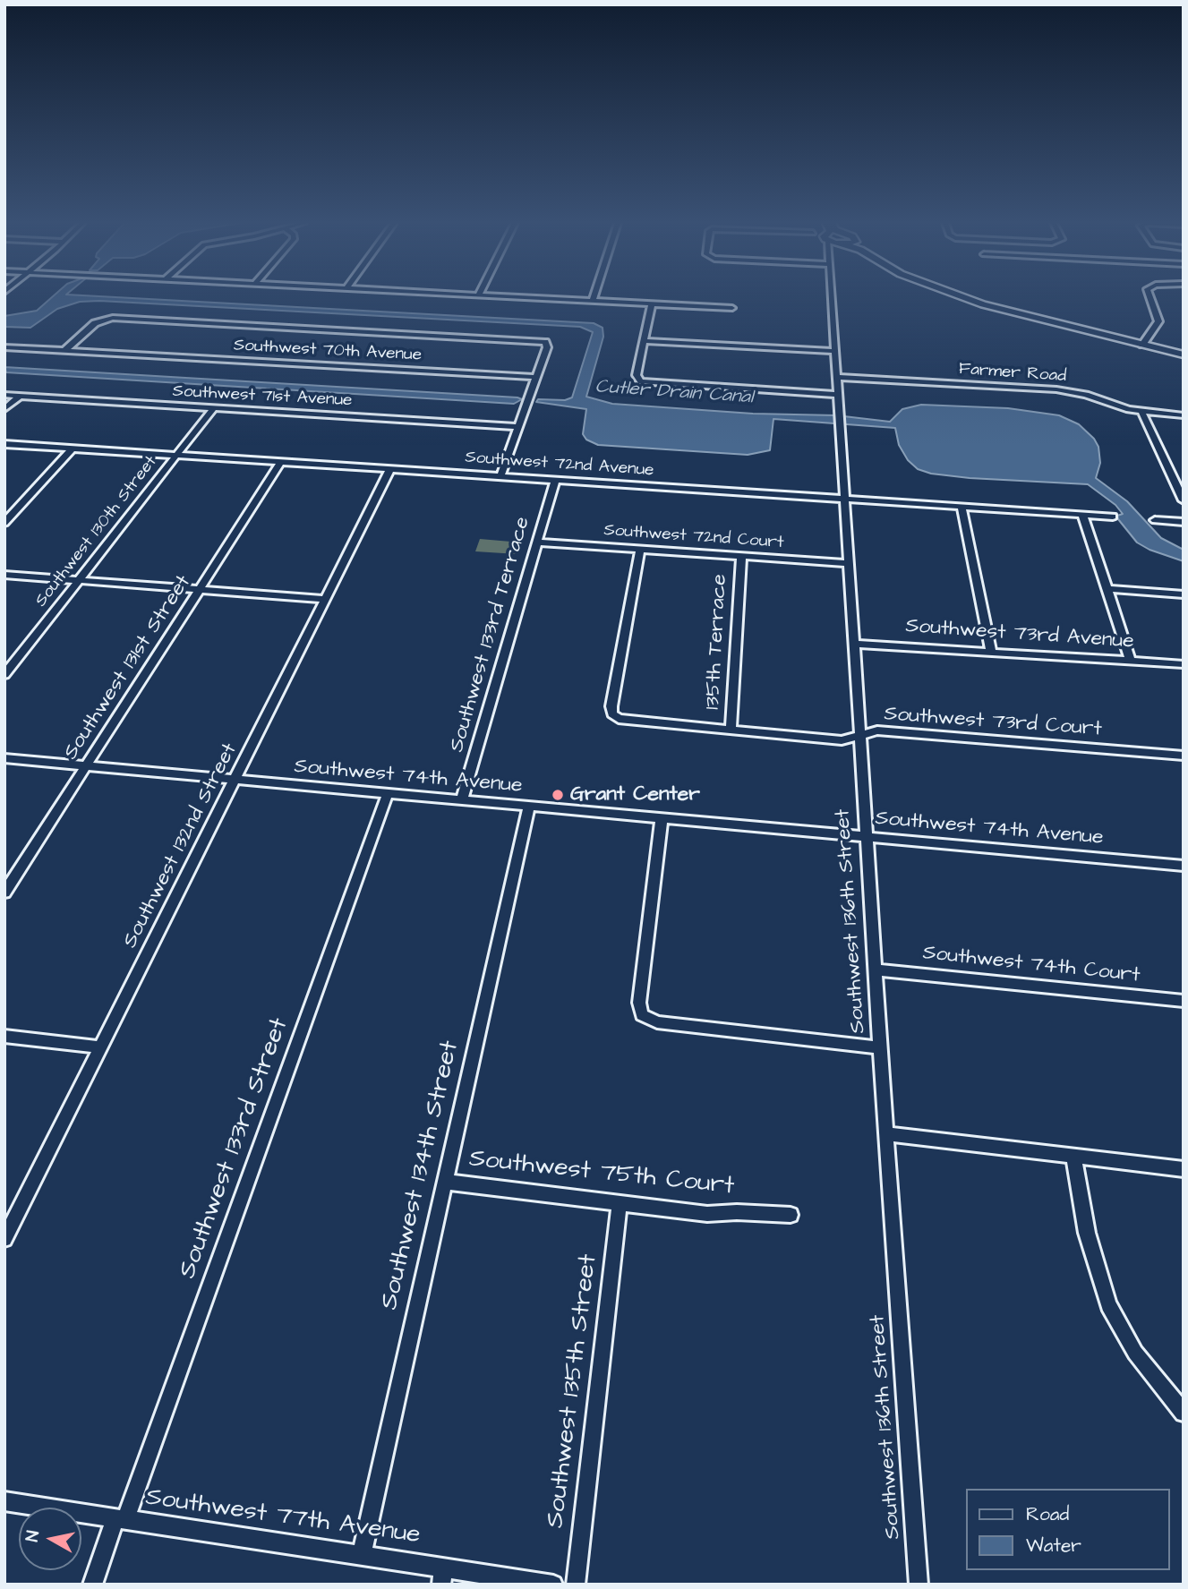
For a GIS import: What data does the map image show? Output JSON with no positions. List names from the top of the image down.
{
  "streets": {
    "street": [
      "Southwest 70th Avenue",
      "Farmer Road",
      "Southwest 71st Avenue",
      "Southwest 72nd Avenue",
      "Southwest 130th Street",
      "Southwest 72nd Court",
      "Southwest 133rd Terrace",
      "Southwest 73rd Avenue",
      "135th Terrace",
      "Southwest 131st Street",
      "Southwest 73rd Court",
      "Southwest 74th Avenue",
      "Southwest 132nd Street",
      "Southwest 136th Street",
      "Southwest 74th Court",
      "Southwest 133rd Street",
      "Southwest 75th Court",
      "Southwest 134th Street",
      "Southwest 135th Street",
      "Southwest 77th Avenue"
    ]
  },
  "crossings": [
    ["Farmer Road", "Southwest 136th Street"],
    ["Southwest 71st Avenue", "Southwest 130th Street"],
    ["Southwest 72nd Avenue", "Southwest 130th Street"],
    ["Southwest 72nd Avenue", "Southwest 133rd Terrace"],
    ["Southwest 72nd Avenue", "Southwest 131st Street"],
    ["Southwest 72nd Avenue", "Southwest 132nd Street"],
    ["Southwest 72nd Avenue", "Southwest 136th Street"],
    ["Southwest 72nd Court", "Southwest 133rd Terrace"],
    ["Southwest 72nd Court", "135th Terrace"],
    ["Southwest 72nd Court", "Southwest 136th Street"],
    ["Southwest 133rd Terrace", "Southwest 74th Avenue"],
    ["Southwest 73rd Avenue", "Southwest 136th Street"],
    ["135th Terrace", "Southwest 73rd Court"],
    ["Southwest 131st Street", "Southwest 74th Avenue"],
    ["Southwest 73rd Court", "Southwest 136th Street"],
    ["Southwest 74th Avenue", "Southwest 132nd Street"],
    ["Southwest 74th Avenue", "Southwest 136th Street"],
    ["Southwest 74th Avenue", "Southwest 133rd Street"],
    ["Southwest 74th Avenue", "Southwest 134th Street"],
    ["Southwest 136th Street", "Southwest 74th Court"],
    ["Southwest 133rd Street", "Southwest 77th Avenue"],
    ["Southwest 75th Court", "Southwest 134th Street"],
    ["Southwest 75th Court", "Southwest 135th Street"],
    ["Southwest 134th Street", "Southwest 77th Avenue"]
  ],
  "water": ["Cutler Drain Canal"],
  "places": ["Grant Center"],
  "legend": ["Road", "Water"],
  "north": "left"
}
